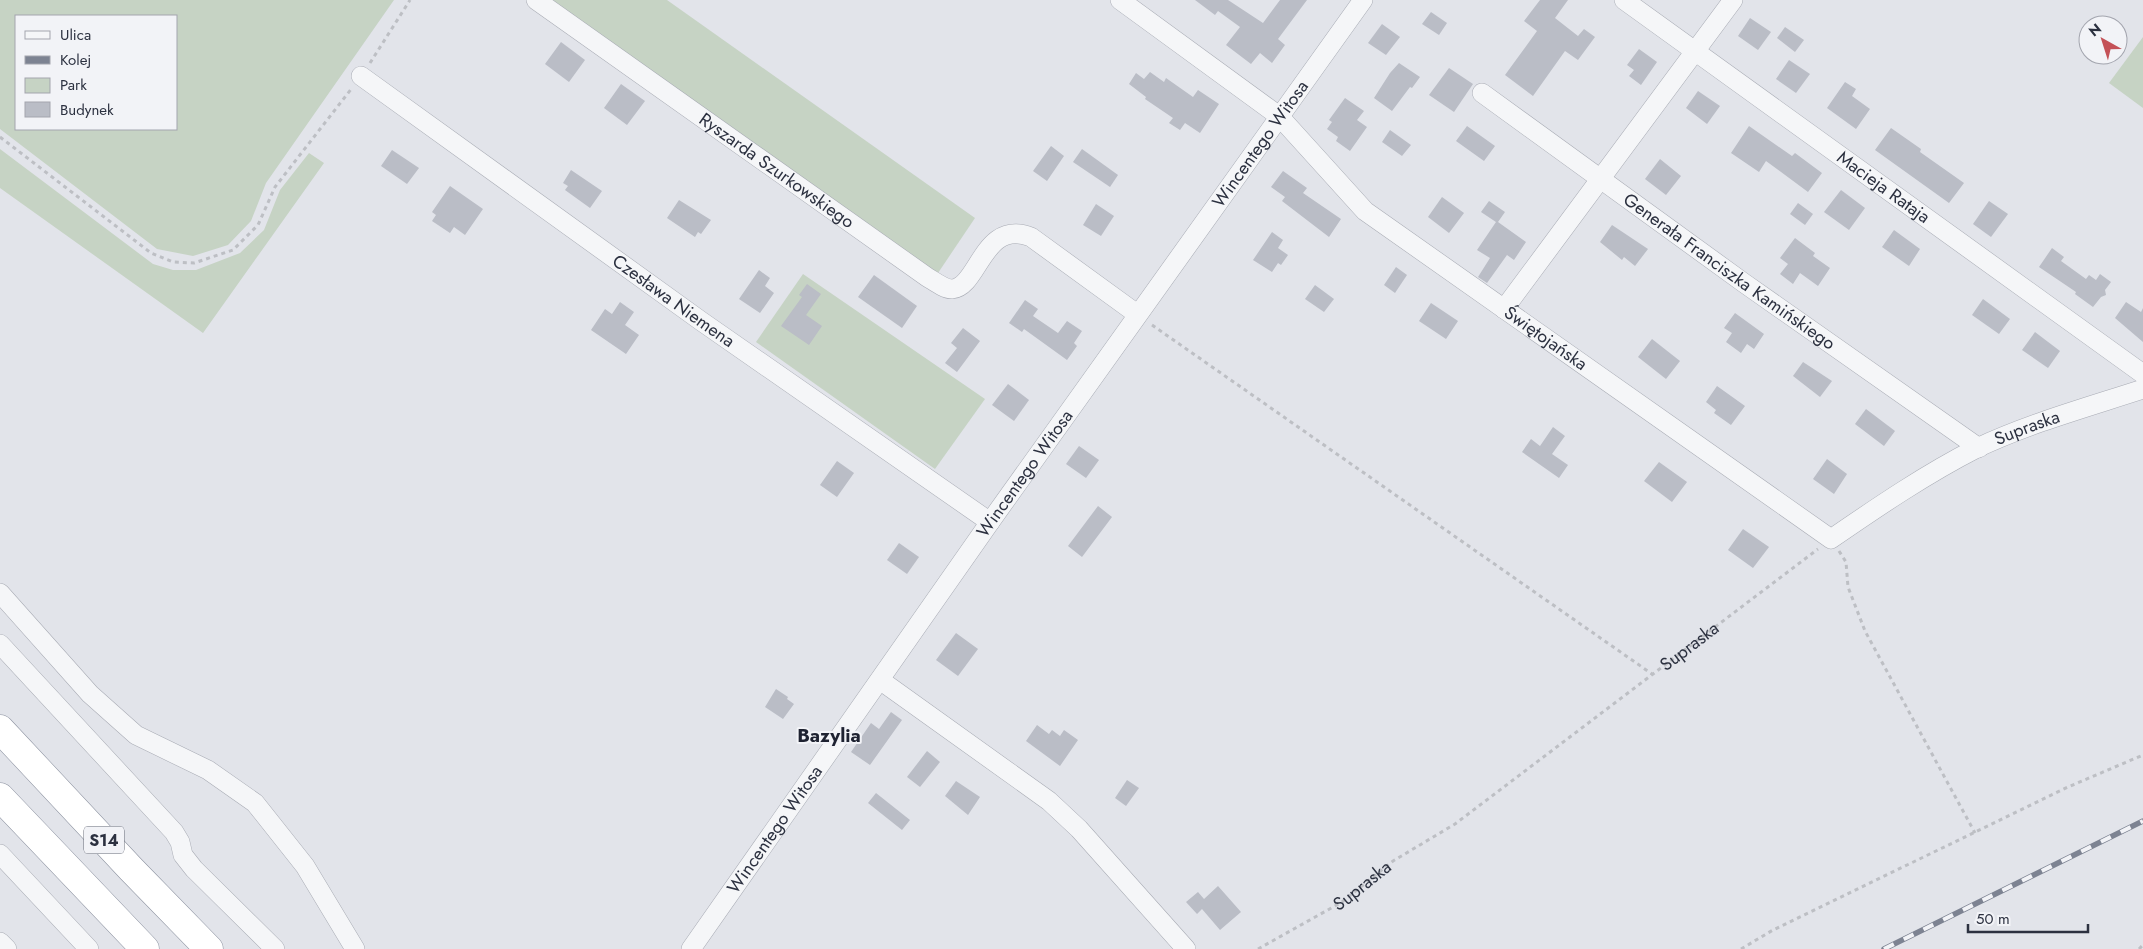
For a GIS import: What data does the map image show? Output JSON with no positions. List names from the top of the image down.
{
  "streets": {
    "highway": ["S14"],
    "street": [
      "Wincentego Witosa",
      "Ryszarda Szurkowskiego",
      "Macieja Rataja",
      "Generała Franciszka Kamińskiego",
      "Czesława Niemena",
      "Świętojańska",
      "Supraska"
    ]
  },
  "crossings": [
    ["Wincentego Witosa", "Ryszarda Szurkowskiego"],
    ["Wincentego Witosa", "Czesława Niemena"],
    ["Wincentego Witosa", "Świętojańska"],
    ["Generała Franciszka Kamińskiego", "Supraska"],
    ["Świętojańska", "Supraska"]
  ],
  "districts": ["Bazylia"],
  "legend": [
    "Ulica",
    "Kolej",
    "Park",
    "Budynek"
  ],
  "scale_bar": "50 m",
  "north": "top left"
}
